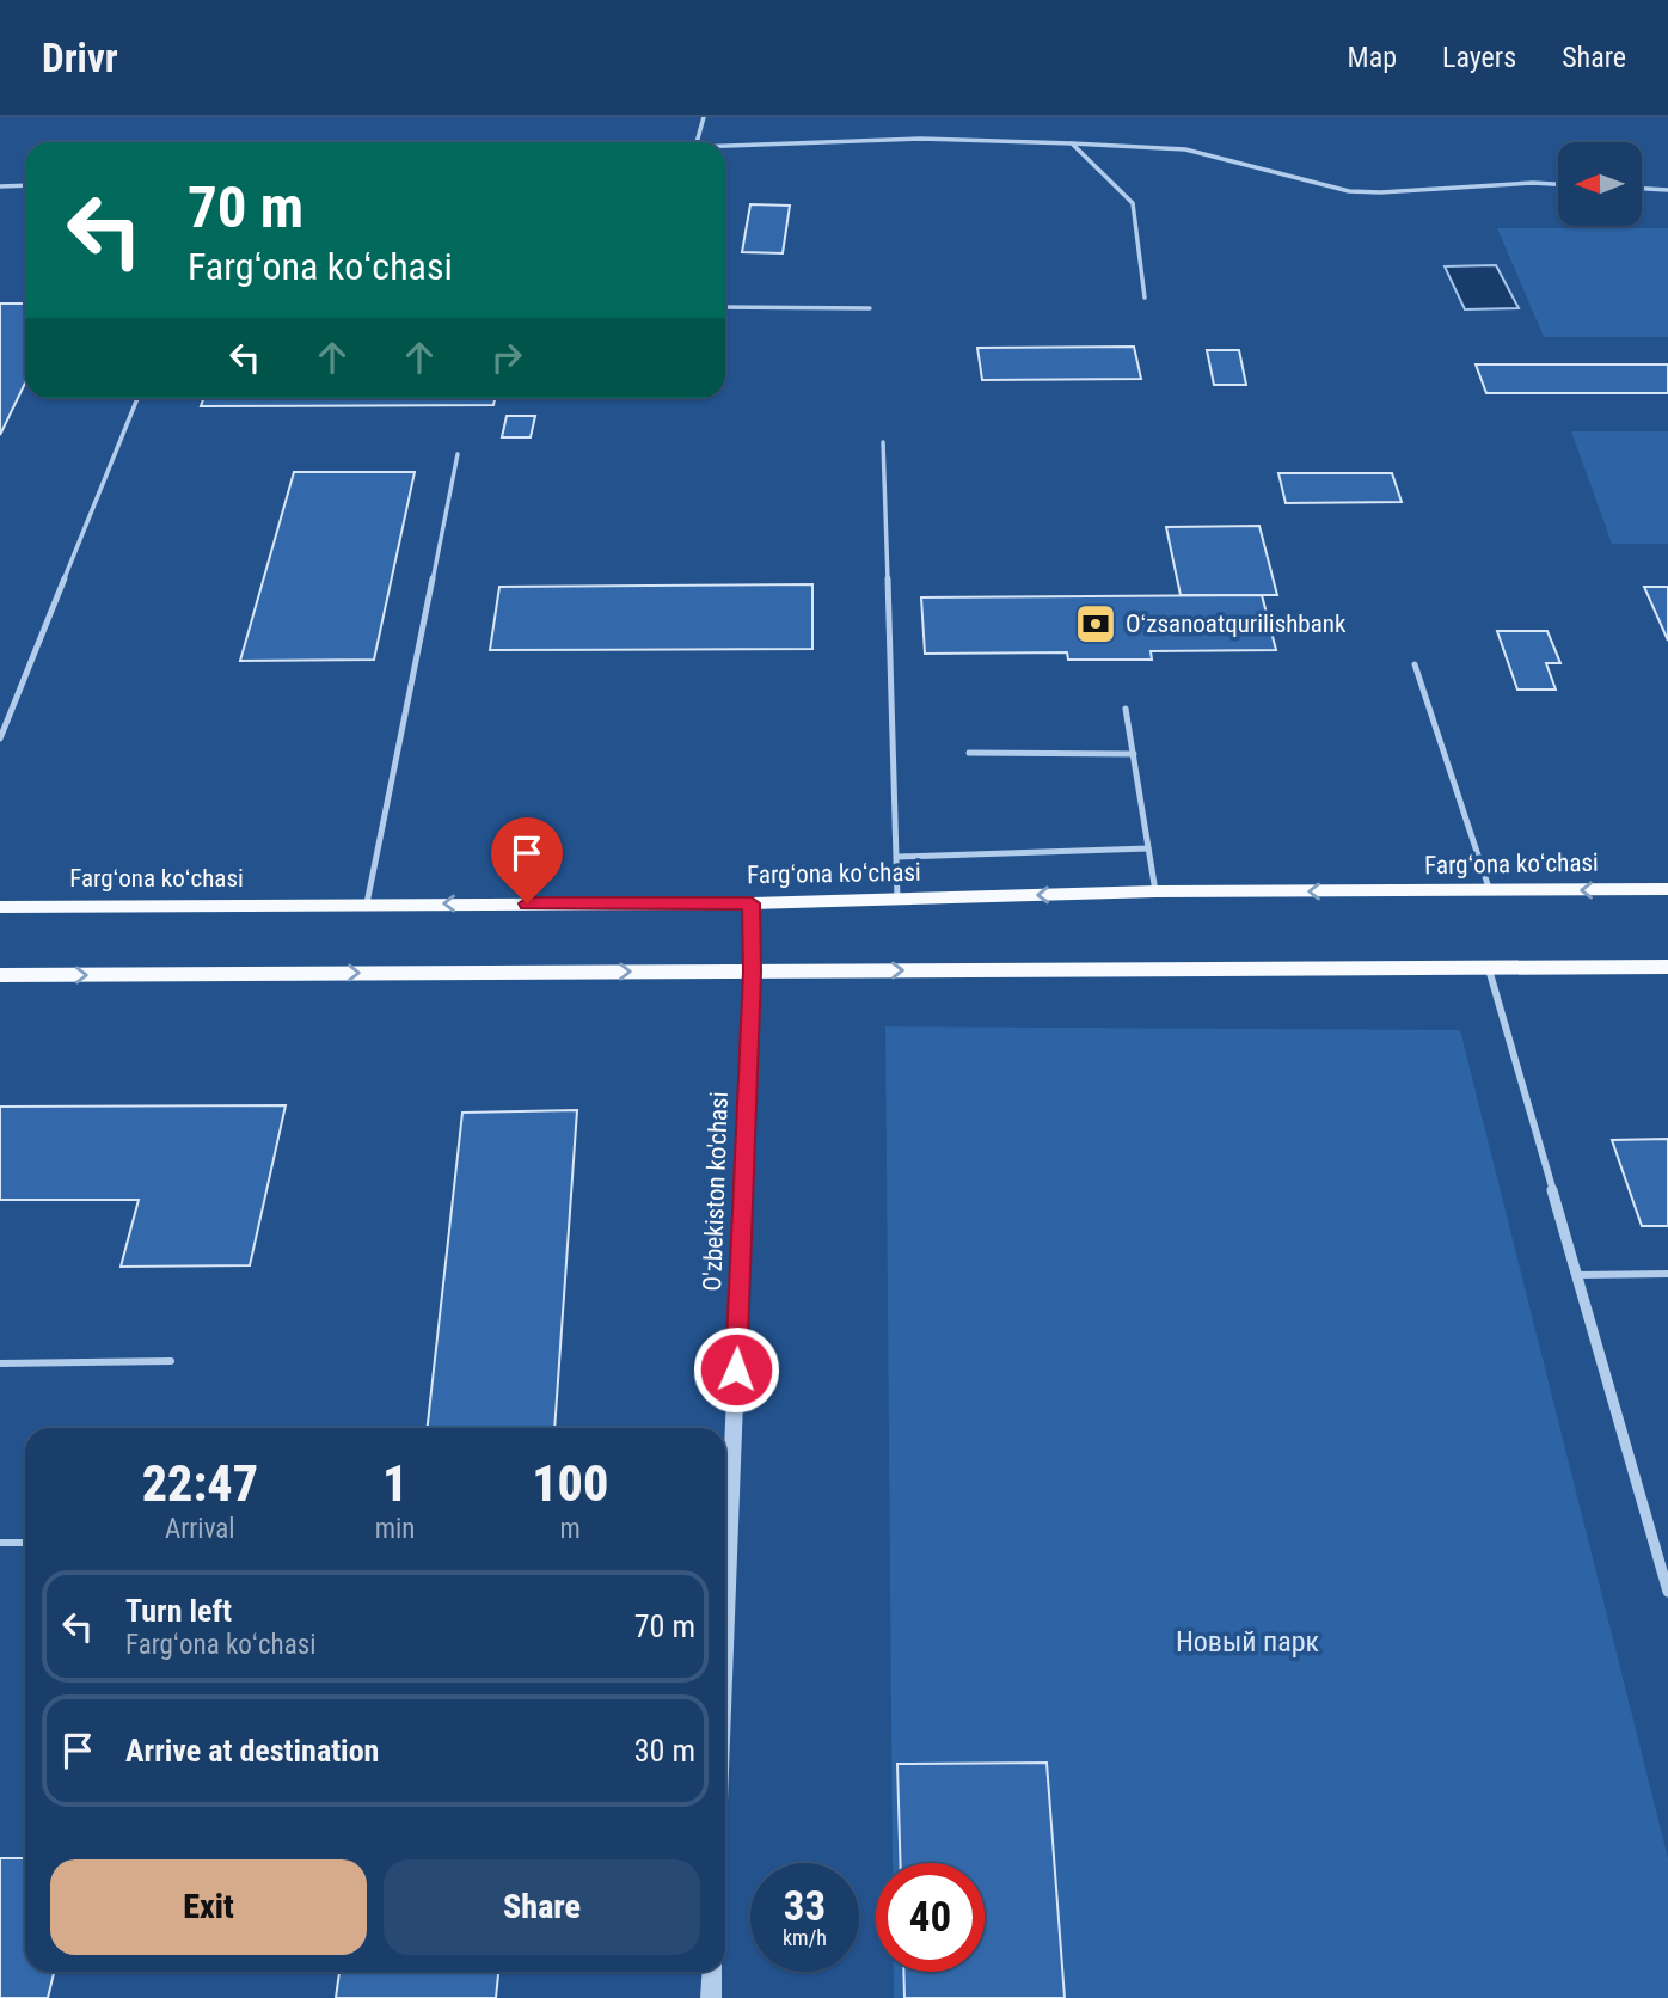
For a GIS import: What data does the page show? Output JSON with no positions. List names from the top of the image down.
{
  "streets": {
    "main road": ["Fargʻona koʻchasi"],
    "street": ["O'zbekiston ko'chasi"]
  },
  "crossings": [
    ["Fargʻona koʻchasi", "O'zbekiston ko'chasi"]
  ],
  "parks": ["Новый парк"],
  "places": {
    "bank": ["Oʻzsanoatqurilishbank"]
  },
  "north": "left",
  "page": {
    "header": "Drivr",
    "nav": ["Map", "Layers", "Share"],
    "turn": ["70 m", "Fargʻona koʻchasi"],
    "eta": [
      "22:47",
      "Arrival",
      "1",
      "min",
      "100",
      "m"
    ],
    "list": [
      {
        "name": "Turn left",
        "note": "Fargʻona koʻchasi",
        "value": "70 m"
      },
      {
        "name": "Arrive at destination",
        "value": "30 m"
      }
    ],
    "buttons": ["Exit", "Share"],
    "speed": "33 km/h",
    "limit": "40"
  }
}
